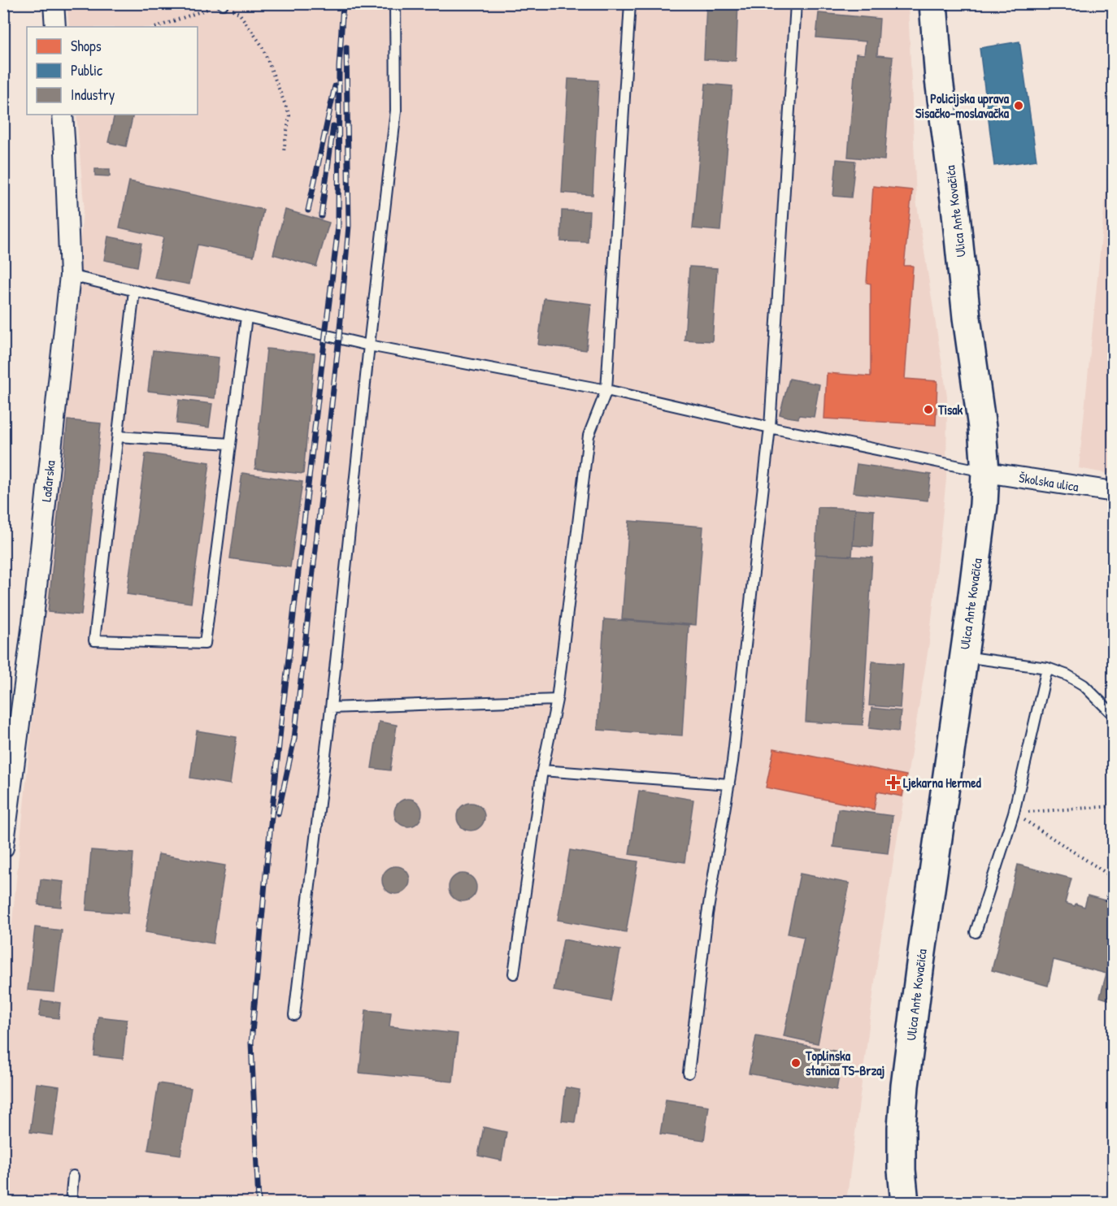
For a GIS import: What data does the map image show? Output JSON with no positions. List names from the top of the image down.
{
  "streets": {
    "main road": ["Ulica Ante Kovačića"],
    "street": ["Lađarska", "Školska ulica"]
  },
  "crossings": [
    ["Ulica Ante Kovačića", "Školska ulica"]
  ],
  "places": {
    "other": ["Policijska uprava Sisačko-moslavačka", "Tisak", "Toplinska stanica TS-Brzaj"],
    "health": ["Ljekarna Hermed"]
  },
  "legend": ["Shops", "Public", "Industry"]
}
